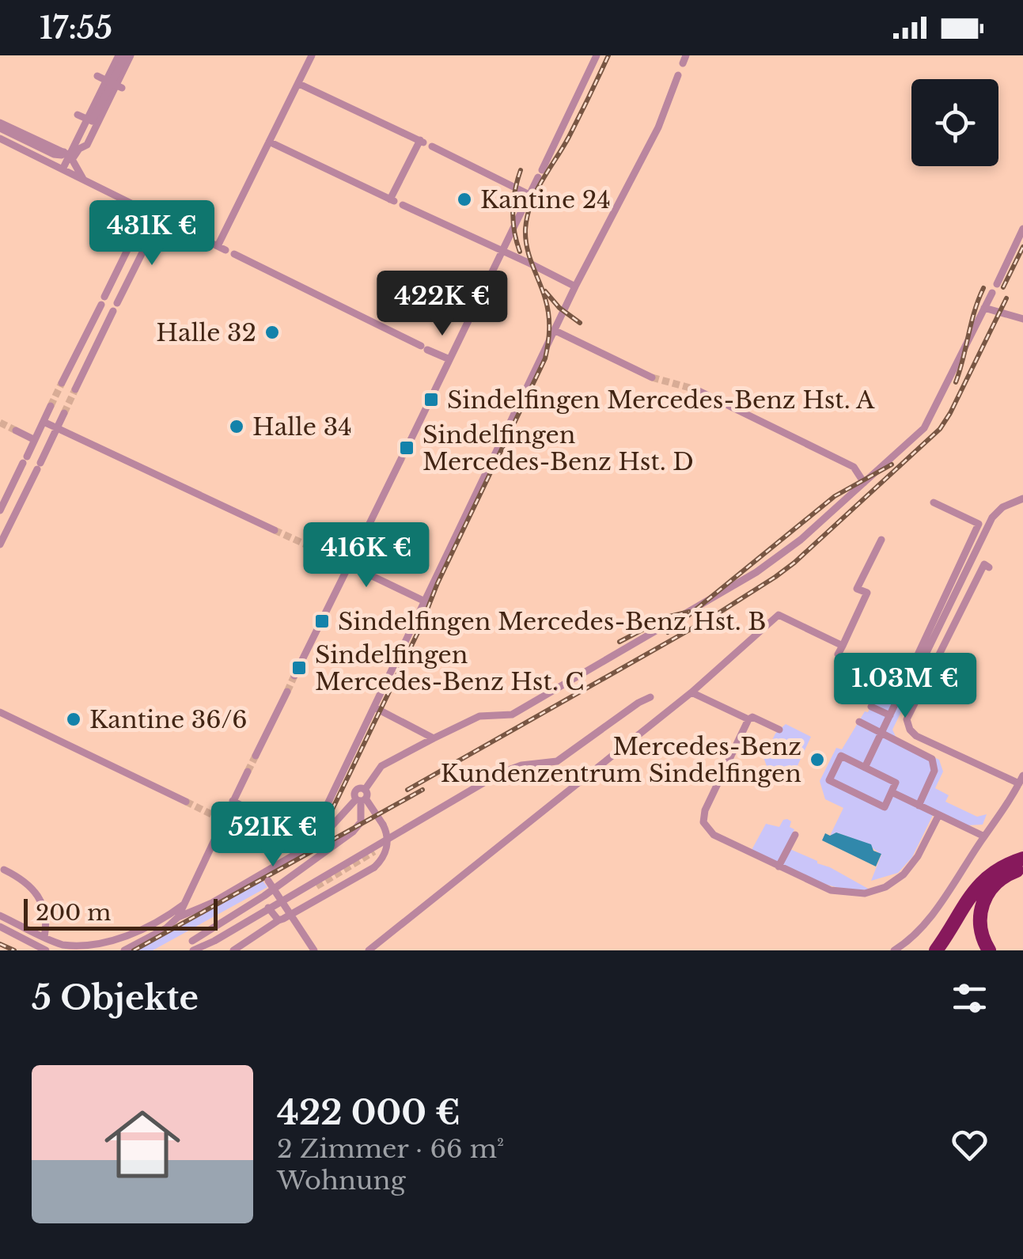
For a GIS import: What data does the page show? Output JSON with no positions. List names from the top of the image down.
{
  "places": {
    "other": [
      "Kantine 24",
      "Halle 32",
      "Halle 34",
      "Kantine 36/6",
      "Mercedes-Benz Kundenzentrum Sindelfingen"
    ],
    "transit": [
      "Sindelfingen Mercedes-Benz Hst. A",
      "Sindelfingen Mercedes-Benz Hst. D",
      "Sindelfingen Mercedes-Benz Hst. B",
      "Sindelfingen Mercedes-Benz Hst. C"
    ]
  },
  "scale_bar": "200 m",
  "page": {
    "status": "17:55",
    "price": [
      "431K €",
      "422K €",
      "416K €",
      "1.03M €",
      "521K €"
    ],
    "scale": "200 m",
    "heading": "5 Objekte",
    "list": [
      {
        "name": "422 000 €",
        "note": "2 Zimmer · 66 m² · Wohnung"
      }
    ]
  }
}
